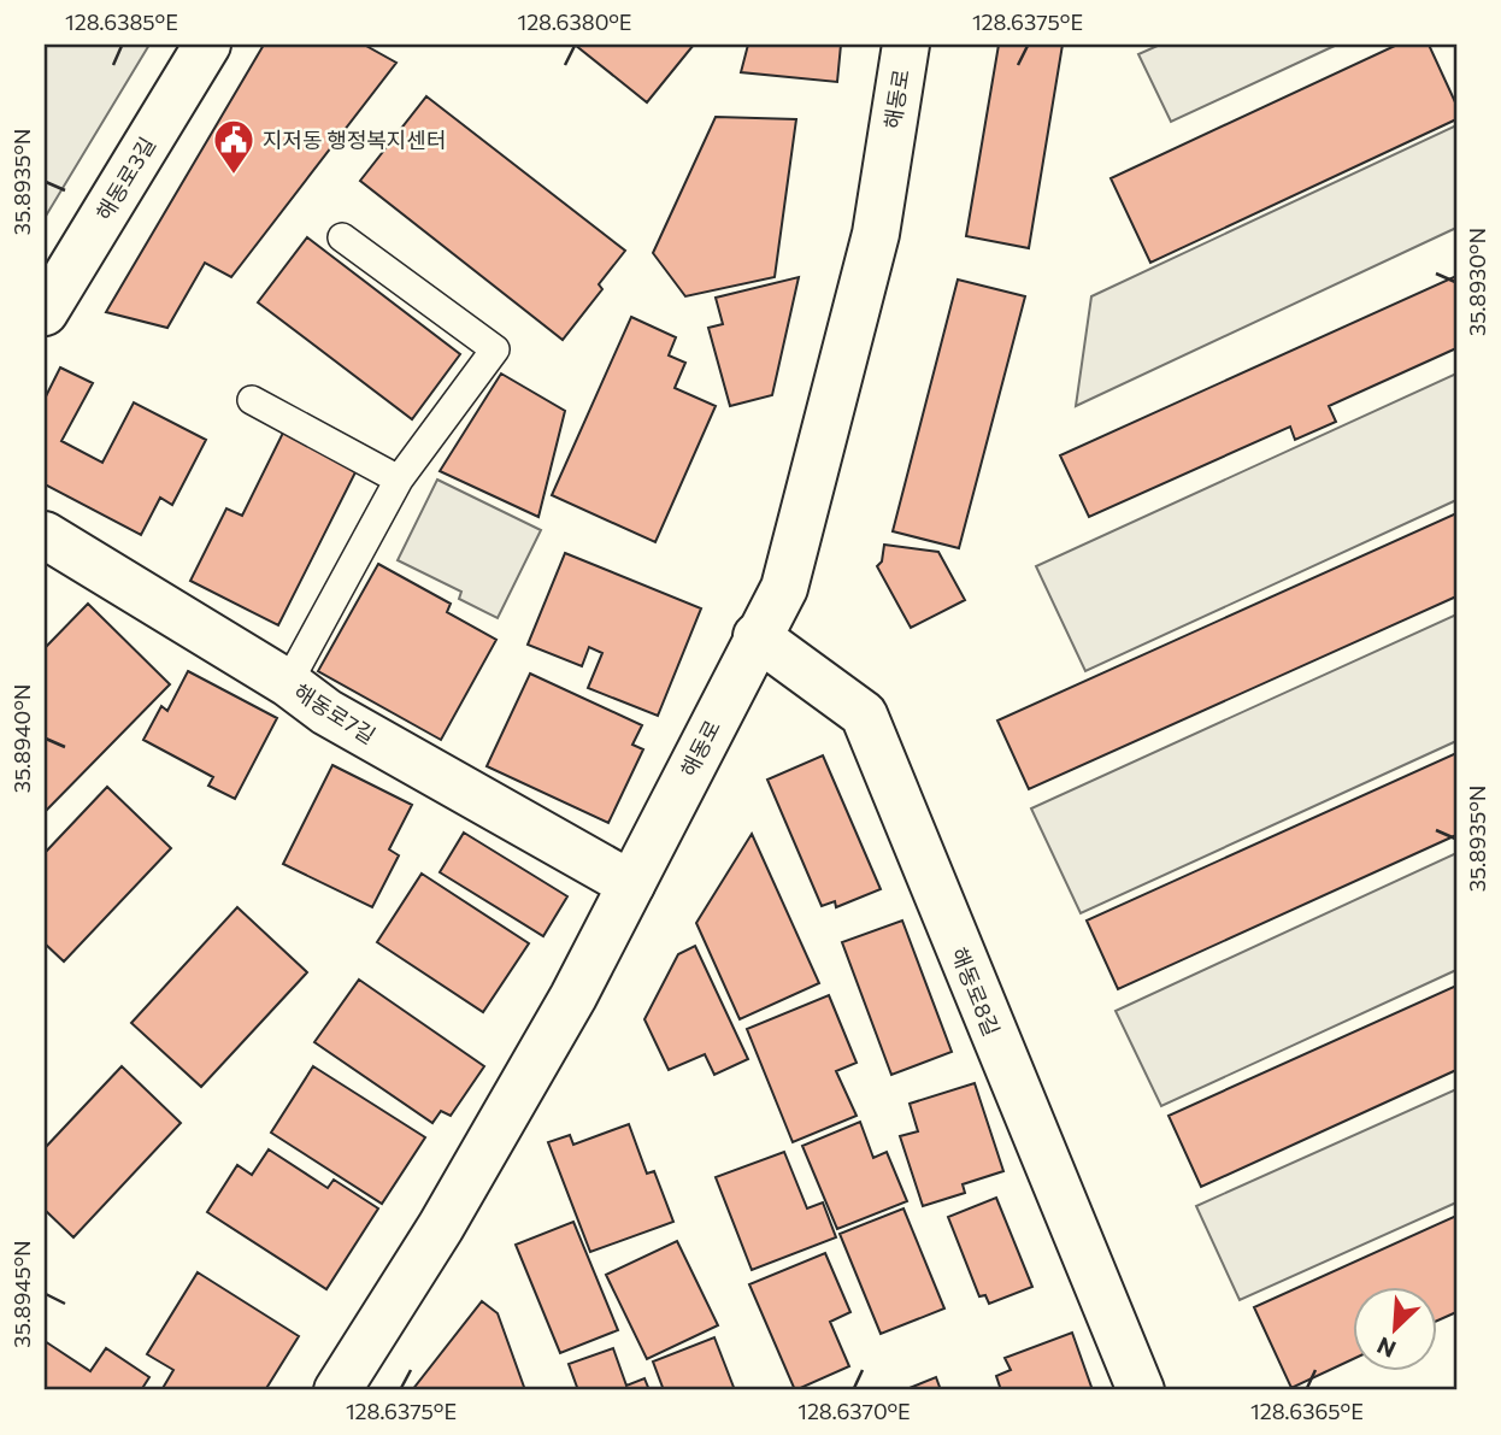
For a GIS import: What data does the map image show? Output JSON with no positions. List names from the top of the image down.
{
  "streets": {
    "street": [
      "해동로",
      "해동로3길",
      "해동로7길",
      "해동로8길"
    ]
  },
  "crossings": [
    ["해동로", "해동로7길"],
    ["해동로", "해동로8길"]
  ],
  "places": {
    "public building": ["지저동 행정복지센터"]
  },
  "north": "bottom left",
  "coordinates": [
    "128.6385°E",
    "128.6380°E",
    "128.6375°E",
    "35.8935°N",
    "35.8930°N",
    "35.8940°N",
    "35.8945°N",
    "128.6370°E",
    "128.6365°E"
  ]
}
